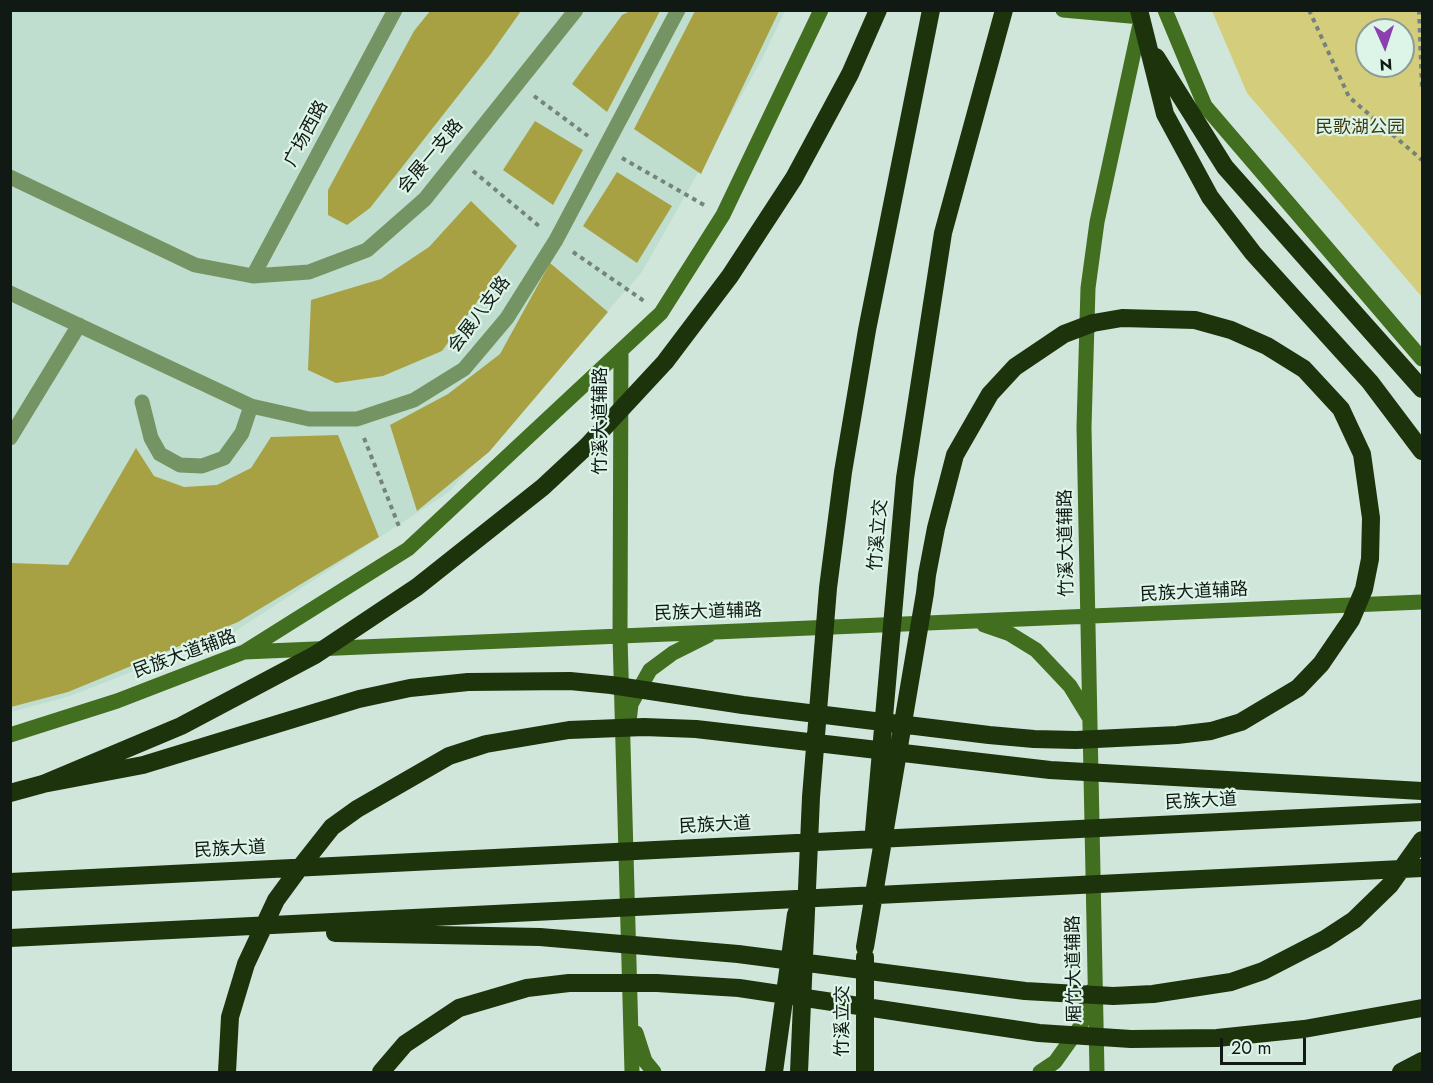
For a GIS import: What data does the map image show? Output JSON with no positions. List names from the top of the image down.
{
  "streets": {
    "highway": ["竹溪立交", "民族大道"],
    "main road": ["竹溪大道辅路", "民族大道辅路", "厢竹大道辅路"],
    "lane": ["广场西路", "会展一支路", "会展八支路"]
  },
  "crossings": [
    ["广场西路", "会展一支路"],
    ["竹溪大道辅路", "民族大道辅路"],
    ["竹溪大道辅路", "厢竹大道辅路"]
  ],
  "parks": ["民歌湖公园"],
  "scale_bar": "20 m",
  "north": "bottom"
}
